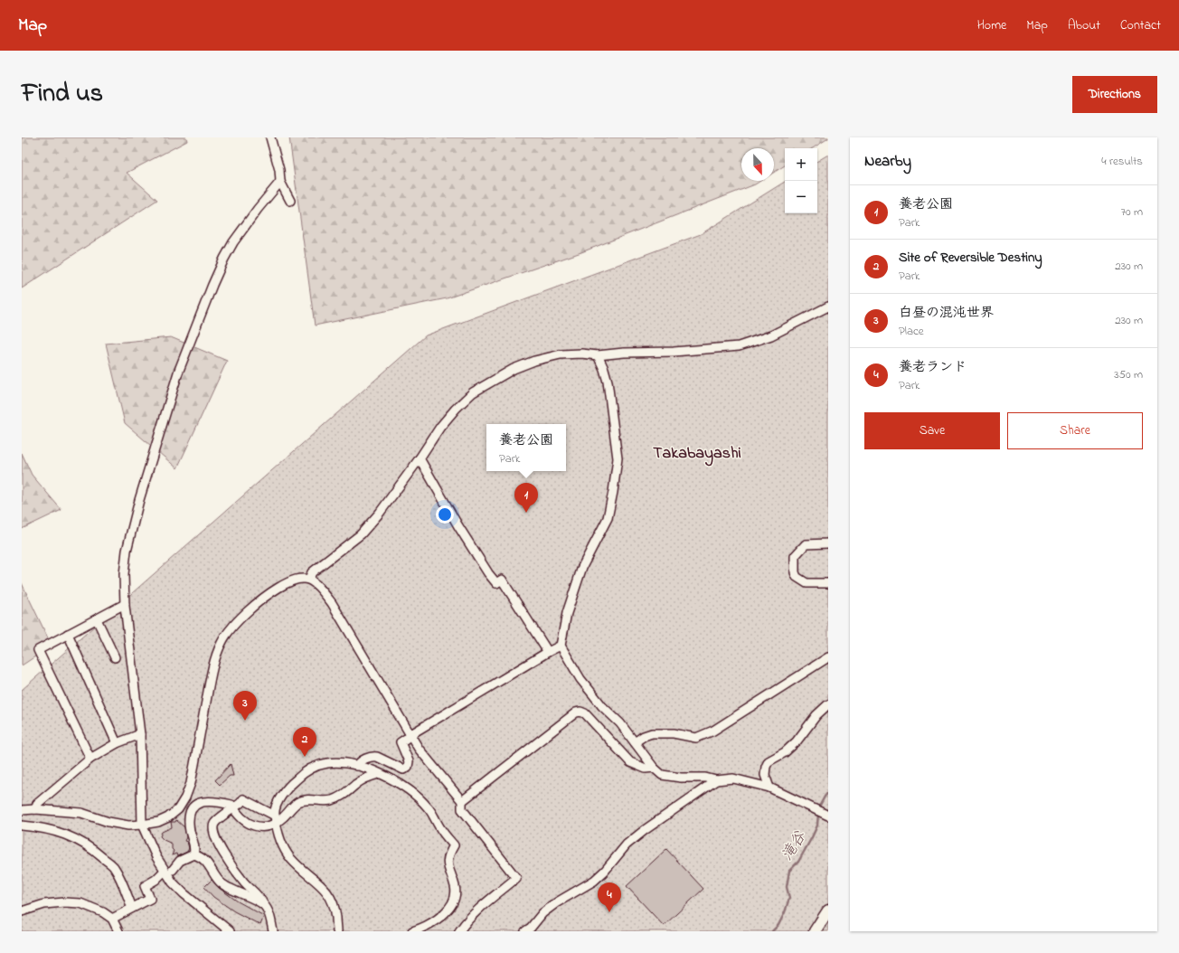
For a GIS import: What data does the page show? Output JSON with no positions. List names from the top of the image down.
{
  "districts": ["Takabayashi"],
  "water": ["滝谷"],
  "north": "bottom",
  "page": {
    "header": "Map",
    "nav": [
      "Home",
      "Map",
      "About",
      "Contact"
    ],
    "title": "Find us",
    "buttons": [
      "Directions",
      ["Save", "Share"]
    ],
    "heading": ["Nearby", "4 results"],
    "map_buttons": ["+", "−"],
    "list": [
      {
        "mark": "1",
        "name": "養老公園",
        "note": "Park",
        "value": "70 m"
      },
      {
        "mark": "2",
        "name": "Site of Reversible Destiny",
        "note": "Park",
        "value": "230 m"
      },
      {
        "mark": "3",
        "name": "白昼の混沌世界",
        "note": "Place",
        "value": "230 m"
      },
      {
        "mark": "4",
        "name": "養老ランド",
        "note": "Park",
        "value": "350 m"
      }
    ],
    "popup": ["養老公園", "Park"],
    "pins": [
      "1",
      "3",
      "2",
      "4"
    ]
  }
}
